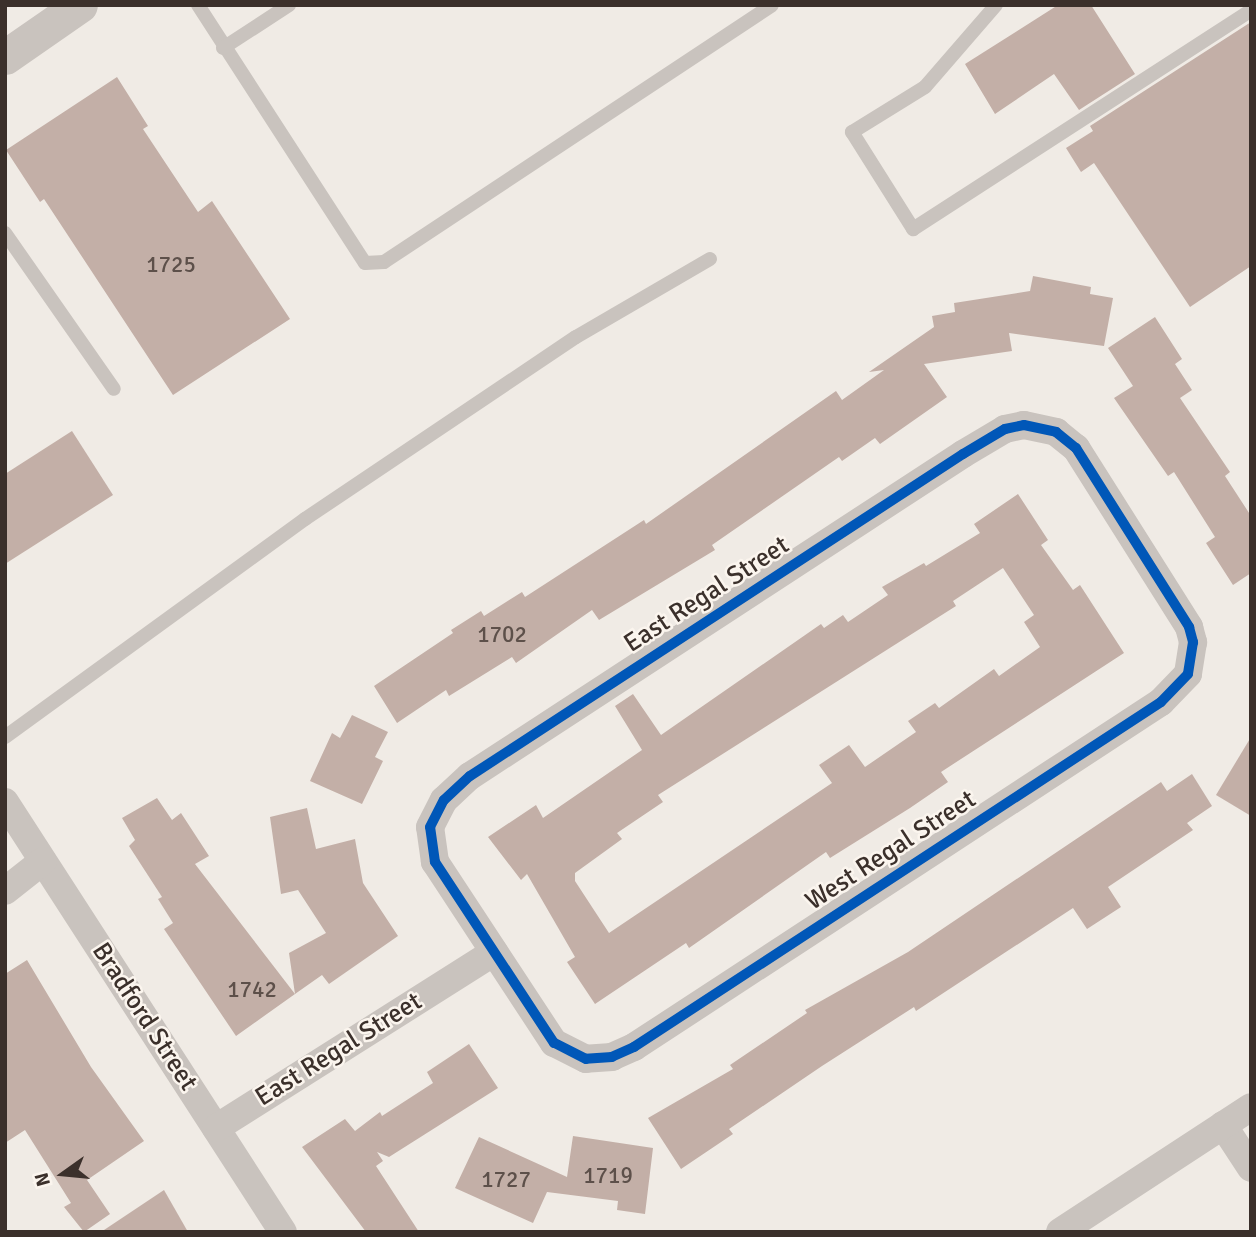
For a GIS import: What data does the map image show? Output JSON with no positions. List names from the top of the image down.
{
  "streets": {
    "street": ["East Regal Street", "West Regal Street", "Bradford Street"]
  },
  "crossings": [
    ["East Regal Street", "West Regal Street"],
    ["East Regal Street", "Bradford Street"]
  ],
  "house_numbers": [
    "1725",
    "1702",
    "1742",
    "1719",
    "1727"
  ],
  "north": "left"
}
